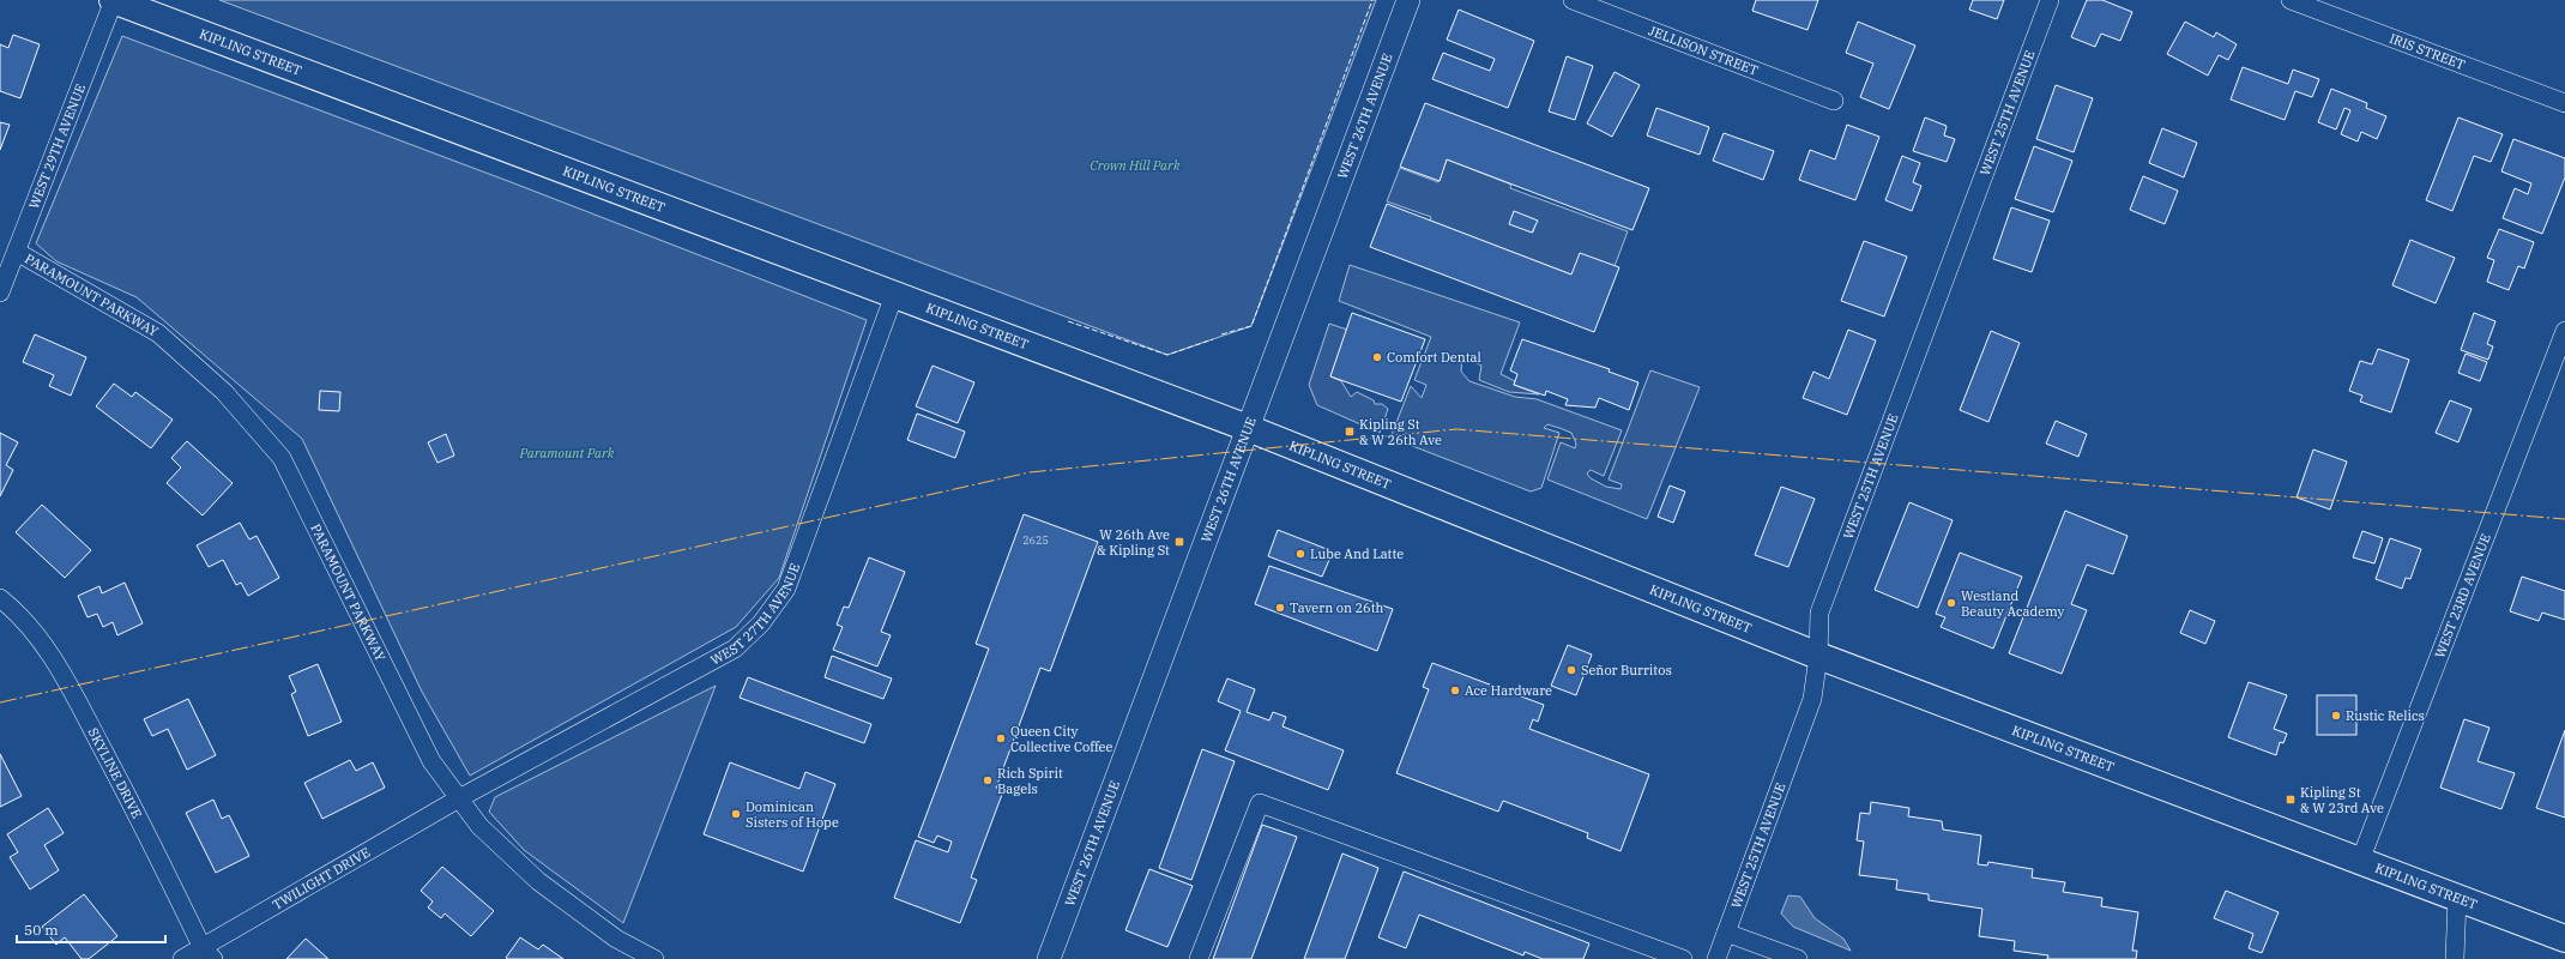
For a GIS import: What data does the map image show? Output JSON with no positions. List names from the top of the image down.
{
  "streets": {
    "main road": ["KIPLING STREET"],
    "street": [
      "JELLISON STREET",
      "IRIS STREET",
      "WEST 25TH AVENUE",
      "WEST 26TH AVENUE",
      "WEST 29TH AVENUE",
      "PARAMOUNT PARKWAY",
      "WEST 23RD AVENUE",
      "WEST 27TH AVENUE",
      "SKYLINE DRIVE",
      "TWILIGHT DRIVE"
    ]
  },
  "crossings": [
    ["KIPLING STREET", "WEST 25TH AVENUE"],
    ["KIPLING STREET", "WEST 26TH AVENUE"],
    ["KIPLING STREET", "WEST 29TH AVENUE"],
    ["KIPLING STREET", "WEST 23RD AVENUE"],
    ["KIPLING STREET", "WEST 27TH AVENUE"],
    ["WEST 29TH AVENUE", "PARAMOUNT PARKWAY"],
    ["PARAMOUNT PARKWAY", "WEST 27TH AVENUE"],
    ["PARAMOUNT PARKWAY", "TWILIGHT DRIVE"],
    ["WEST 27TH AVENUE", "TWILIGHT DRIVE"],
    ["SKYLINE DRIVE", "TWILIGHT DRIVE"]
  ],
  "parks": ["Crown Hill Park", "Paramount Park"],
  "places": {
    "other": [
      "Comfort Dental",
      "Lube And Latte",
      "Westland Beauty Academy",
      "Tavern on 26th",
      "Señor Burritos",
      "Ace Hardware",
      "Rustic Relics",
      "Queen City Collective Coffee",
      "Rich Spirit Bagels",
      "Dominican Sisters of Hope"
    ],
    "transit": ["Kipling St & W 26th Ave", "W 26th Ave & Kipling St", "Kipling St & W 23rd Ave"]
  },
  "house_numbers": ["2625"],
  "scale_bar": "50 m"
}
